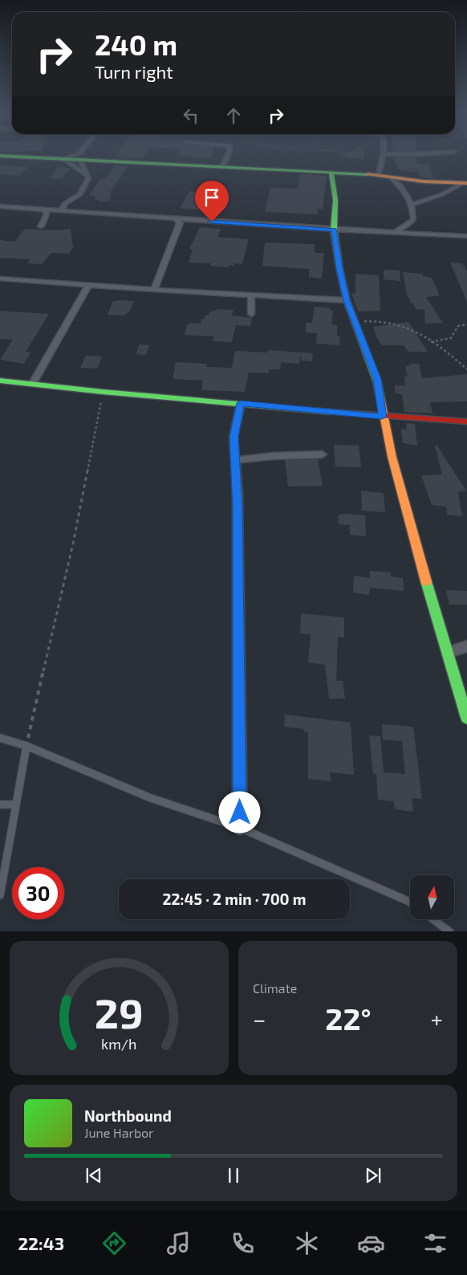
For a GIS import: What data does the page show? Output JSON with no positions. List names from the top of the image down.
{
  "north": "top",
  "page": {
    "turn": ["240 m", "Turn right"],
    "limit": "30",
    "trip": "22:45 · 2 min · 700 m",
    "tile": "Climate",
    "heat": ["−", "22°", "+"],
    "song": ["Northbound", "June Harbor"],
    "tabs": "22:43",
    "gauge": ["29", "km/h"]
  }
}
